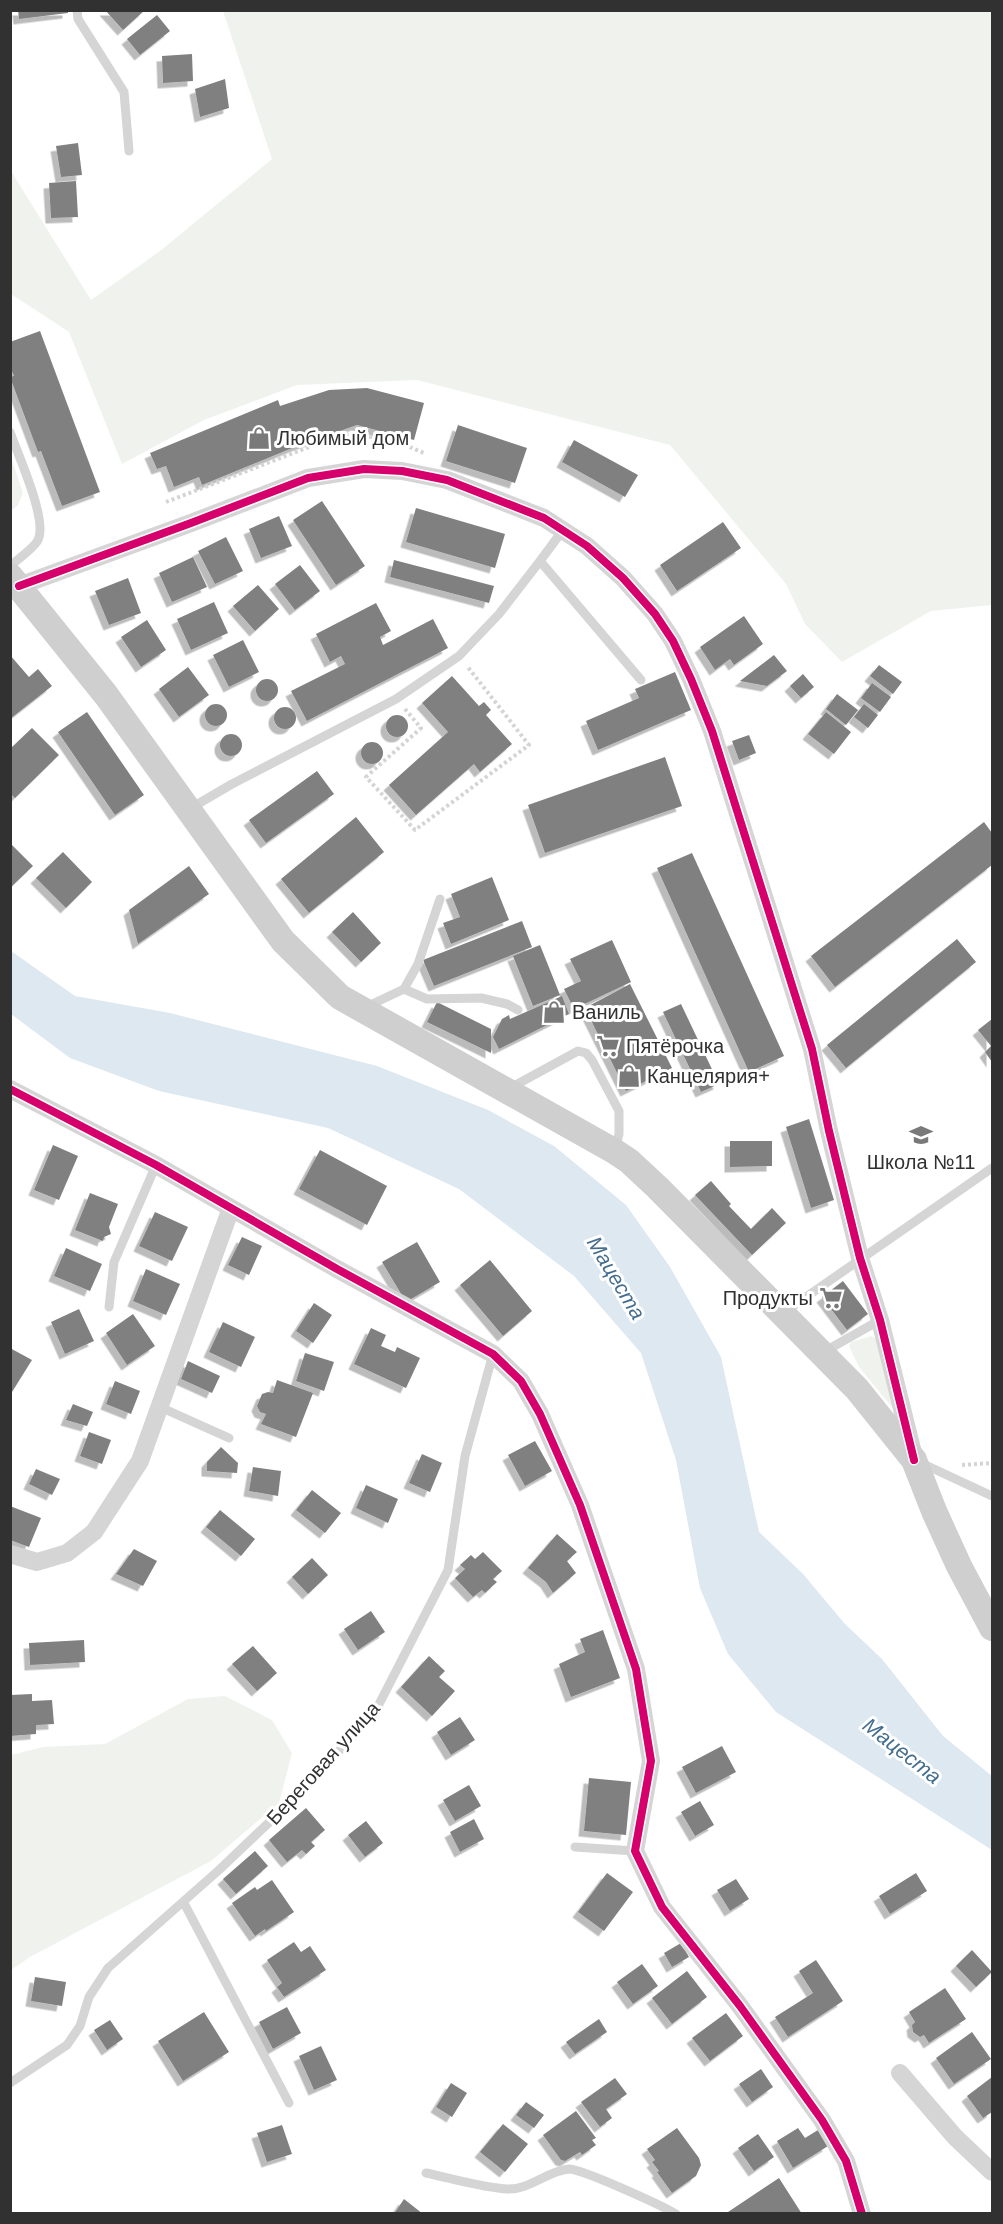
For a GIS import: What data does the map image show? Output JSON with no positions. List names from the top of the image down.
{
  "streets": {
    "lane": ["Береговая улица"]
  },
  "water": ["Мацеста"],
  "places": {
    "shop": ["Любимый дом", "Ваниль", "Канцелярия+"],
    "supermarket": ["Пятёрочка", "Продукты"],
    "school or university": ["Школа №11"]
  }
}
